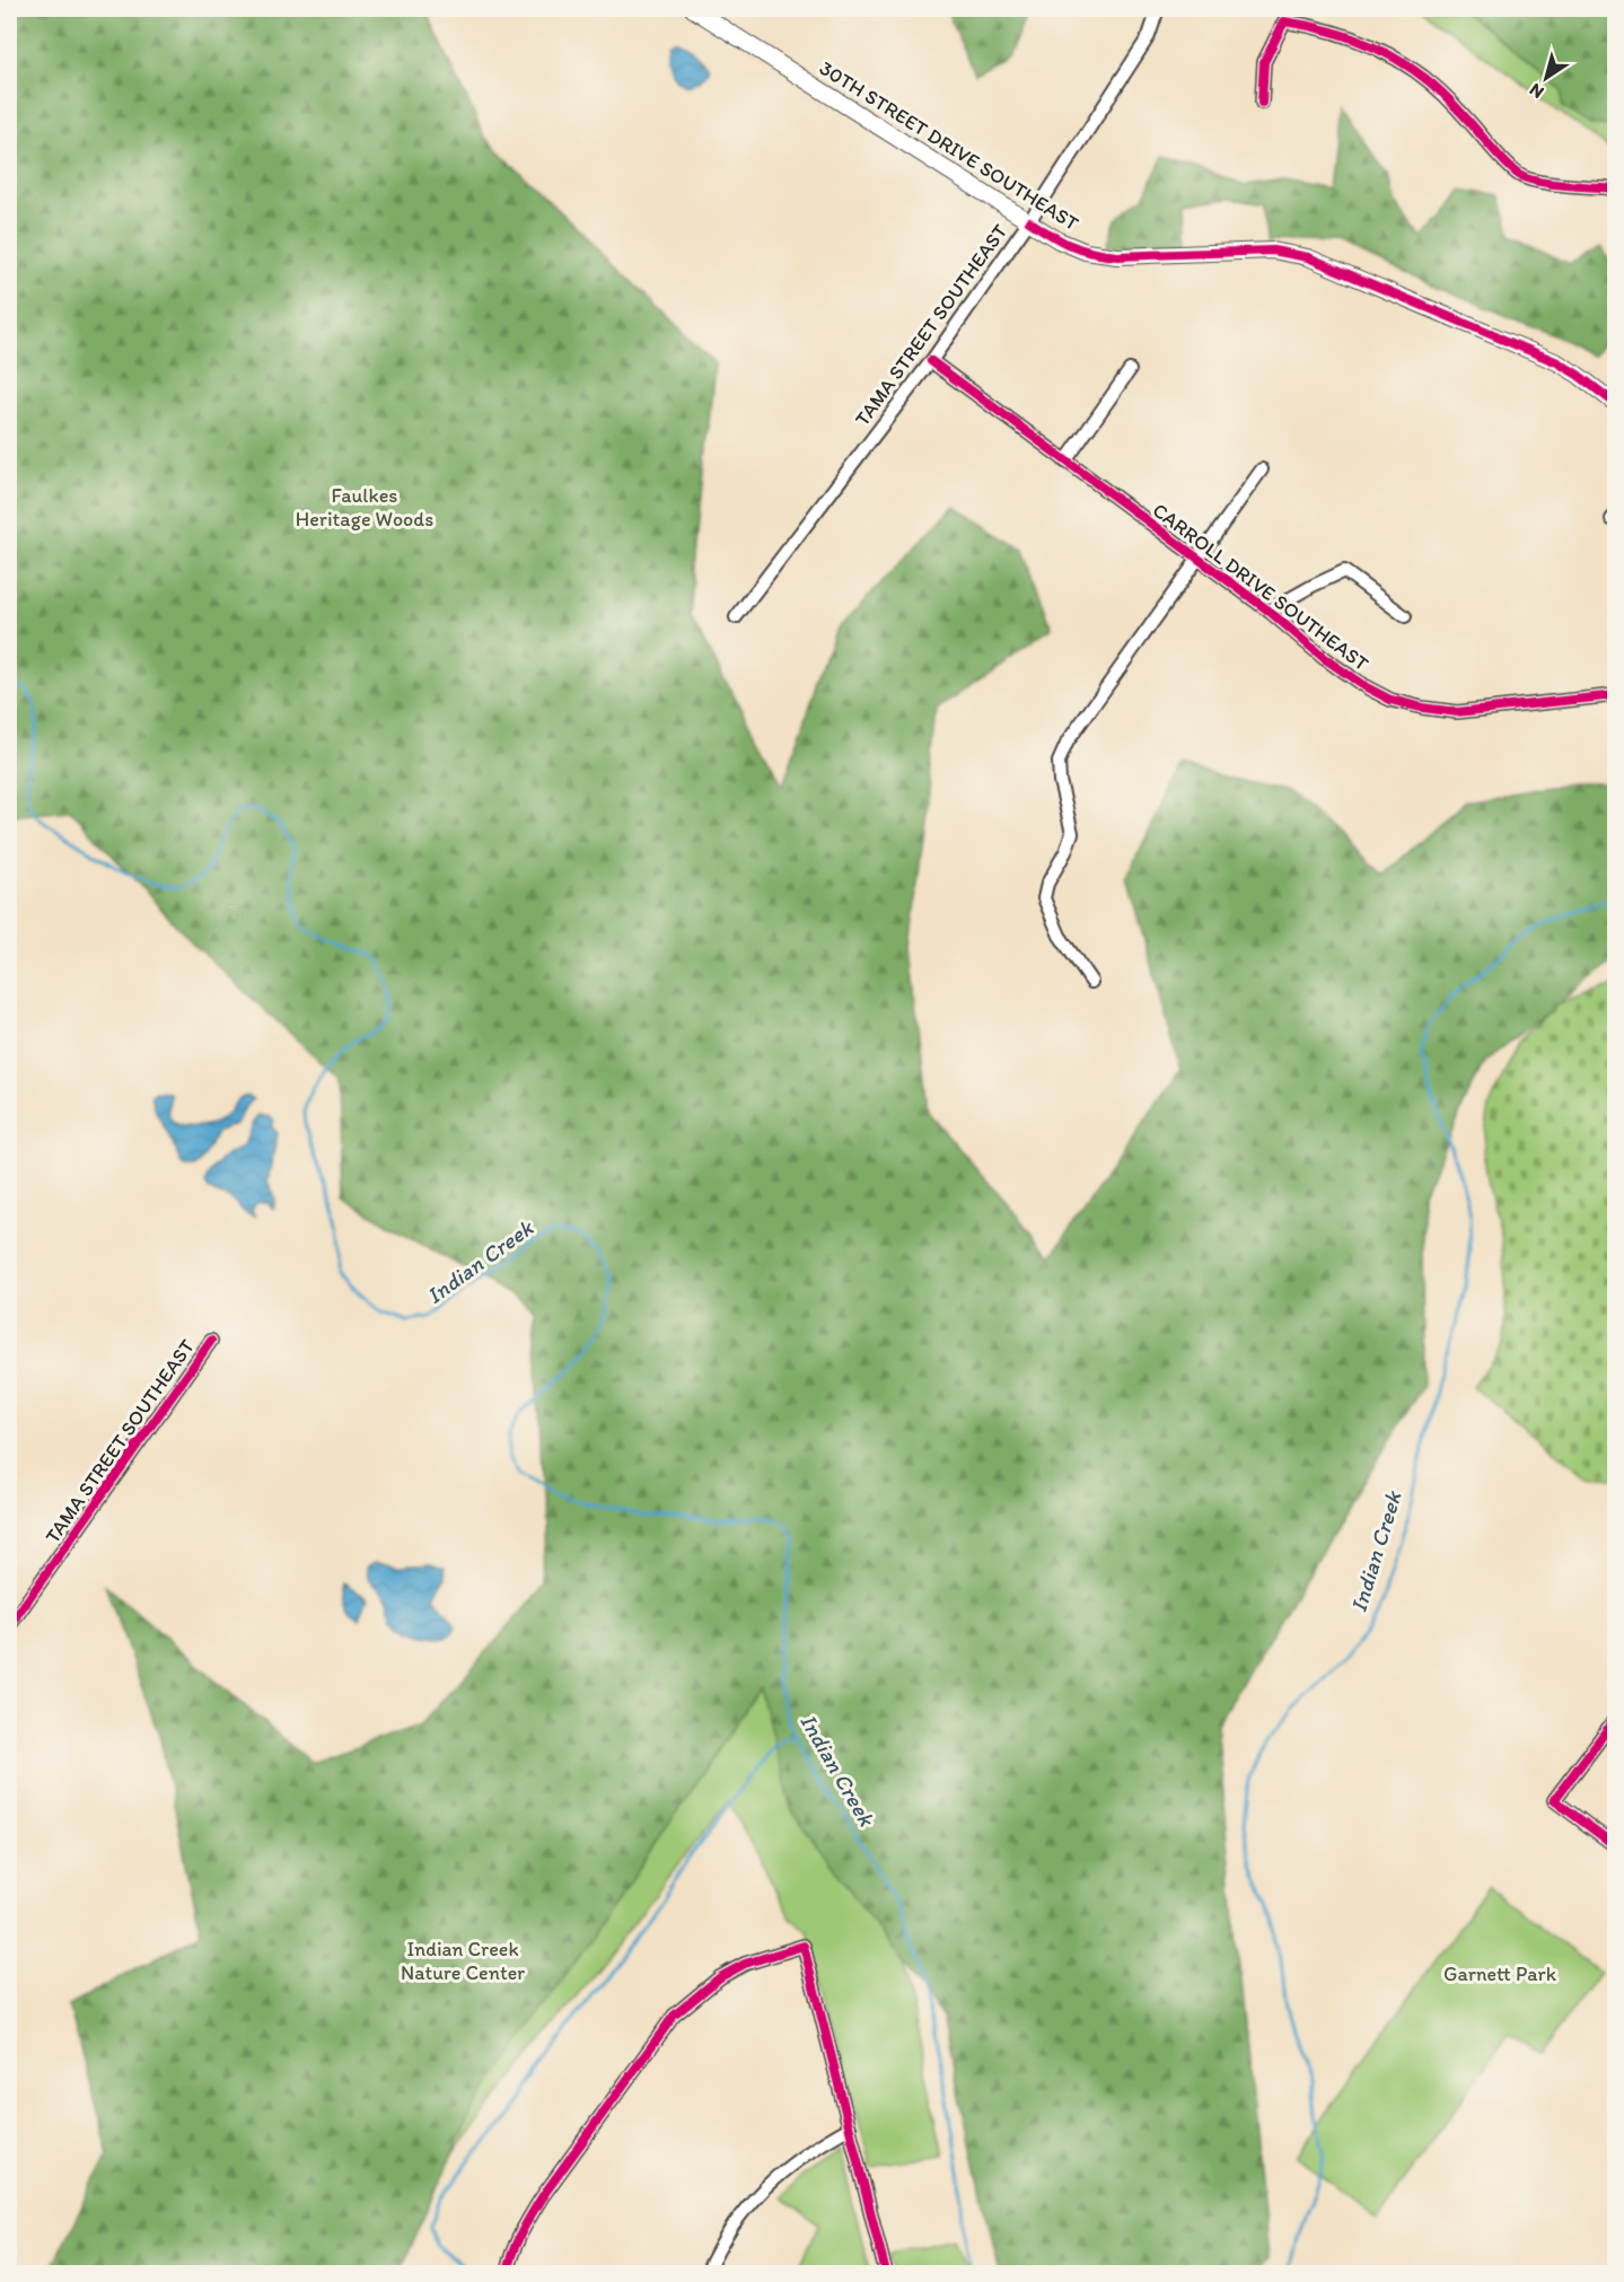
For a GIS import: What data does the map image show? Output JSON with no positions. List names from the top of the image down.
{
  "streets": {
    "main road": ["30TH STREET DRIVE SOUTHEAST"],
    "street": ["TAMA STREET SOUTHEAST", "CARROLL DRIVE SOUTHEAST"]
  },
  "crossings": [
    ["30TH STREET DRIVE SOUTHEAST", "TAMA STREET SOUTHEAST"],
    ["TAMA STREET SOUTHEAST", "CARROLL DRIVE SOUTHEAST"]
  ],
  "water": ["Indian Creek"],
  "parks": ["Faulkes Heritage Woods", "Indian Creek Nature Center", "Garnett Park"],
  "north": "bottom left"
}
